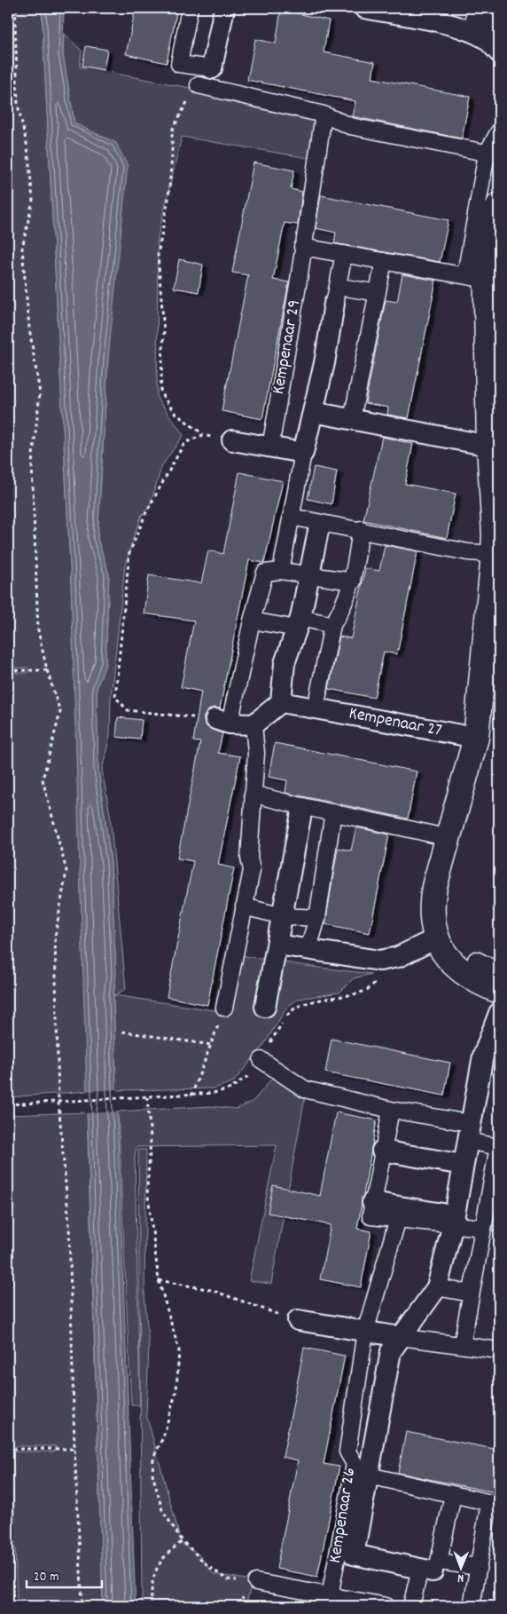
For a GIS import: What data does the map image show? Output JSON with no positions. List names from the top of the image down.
{
  "streets": {
    "street": ["Kempenaar 29", "Kempenaar 27", "Kempenaar 26"]
  },
  "scale_bar": "20 m",
  "north": "bottom"
}
